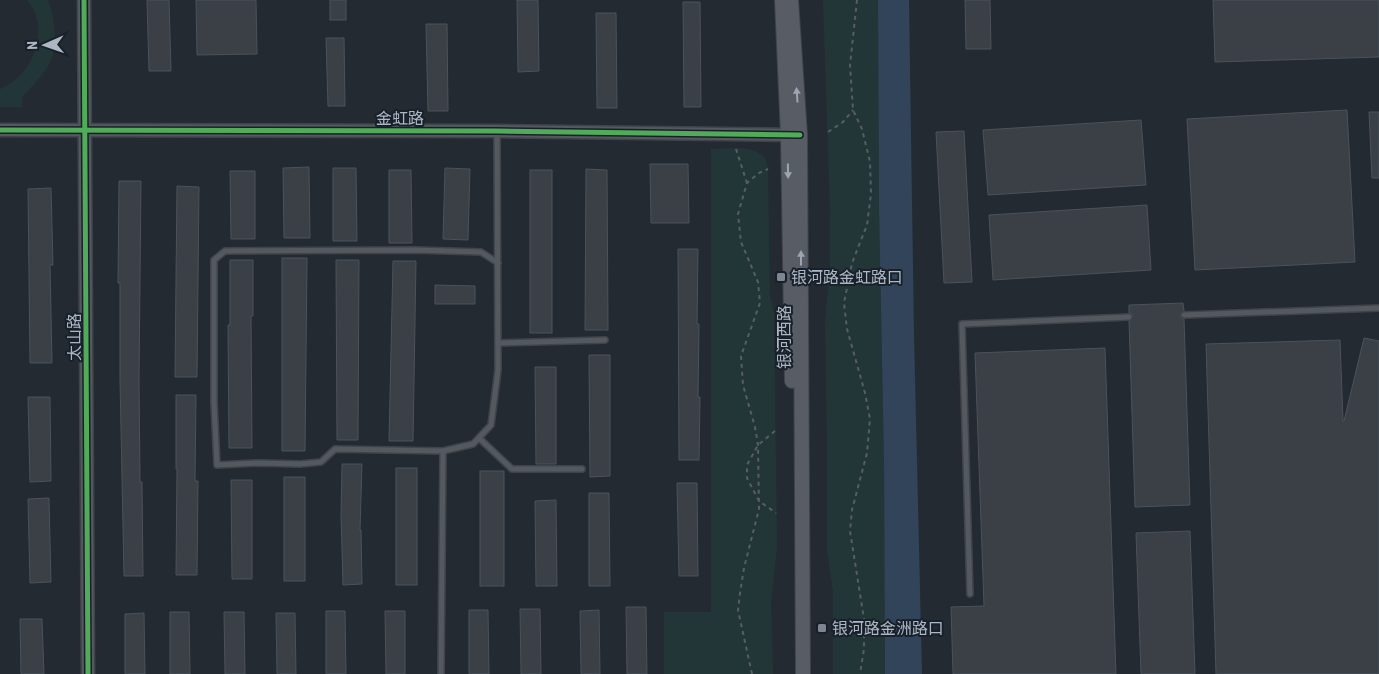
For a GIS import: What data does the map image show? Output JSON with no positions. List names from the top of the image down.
{
  "streets": {
    "main road": ["银河西路"],
    "street": ["金虹路", "太山路"]
  },
  "crossings": [
    ["金虹路", "太山路"],
    ["金虹路", "银河西路"]
  ],
  "places": {
    "transit": ["银河路金虹路口", "银河路金洲路口"]
  },
  "north": "left"
}
